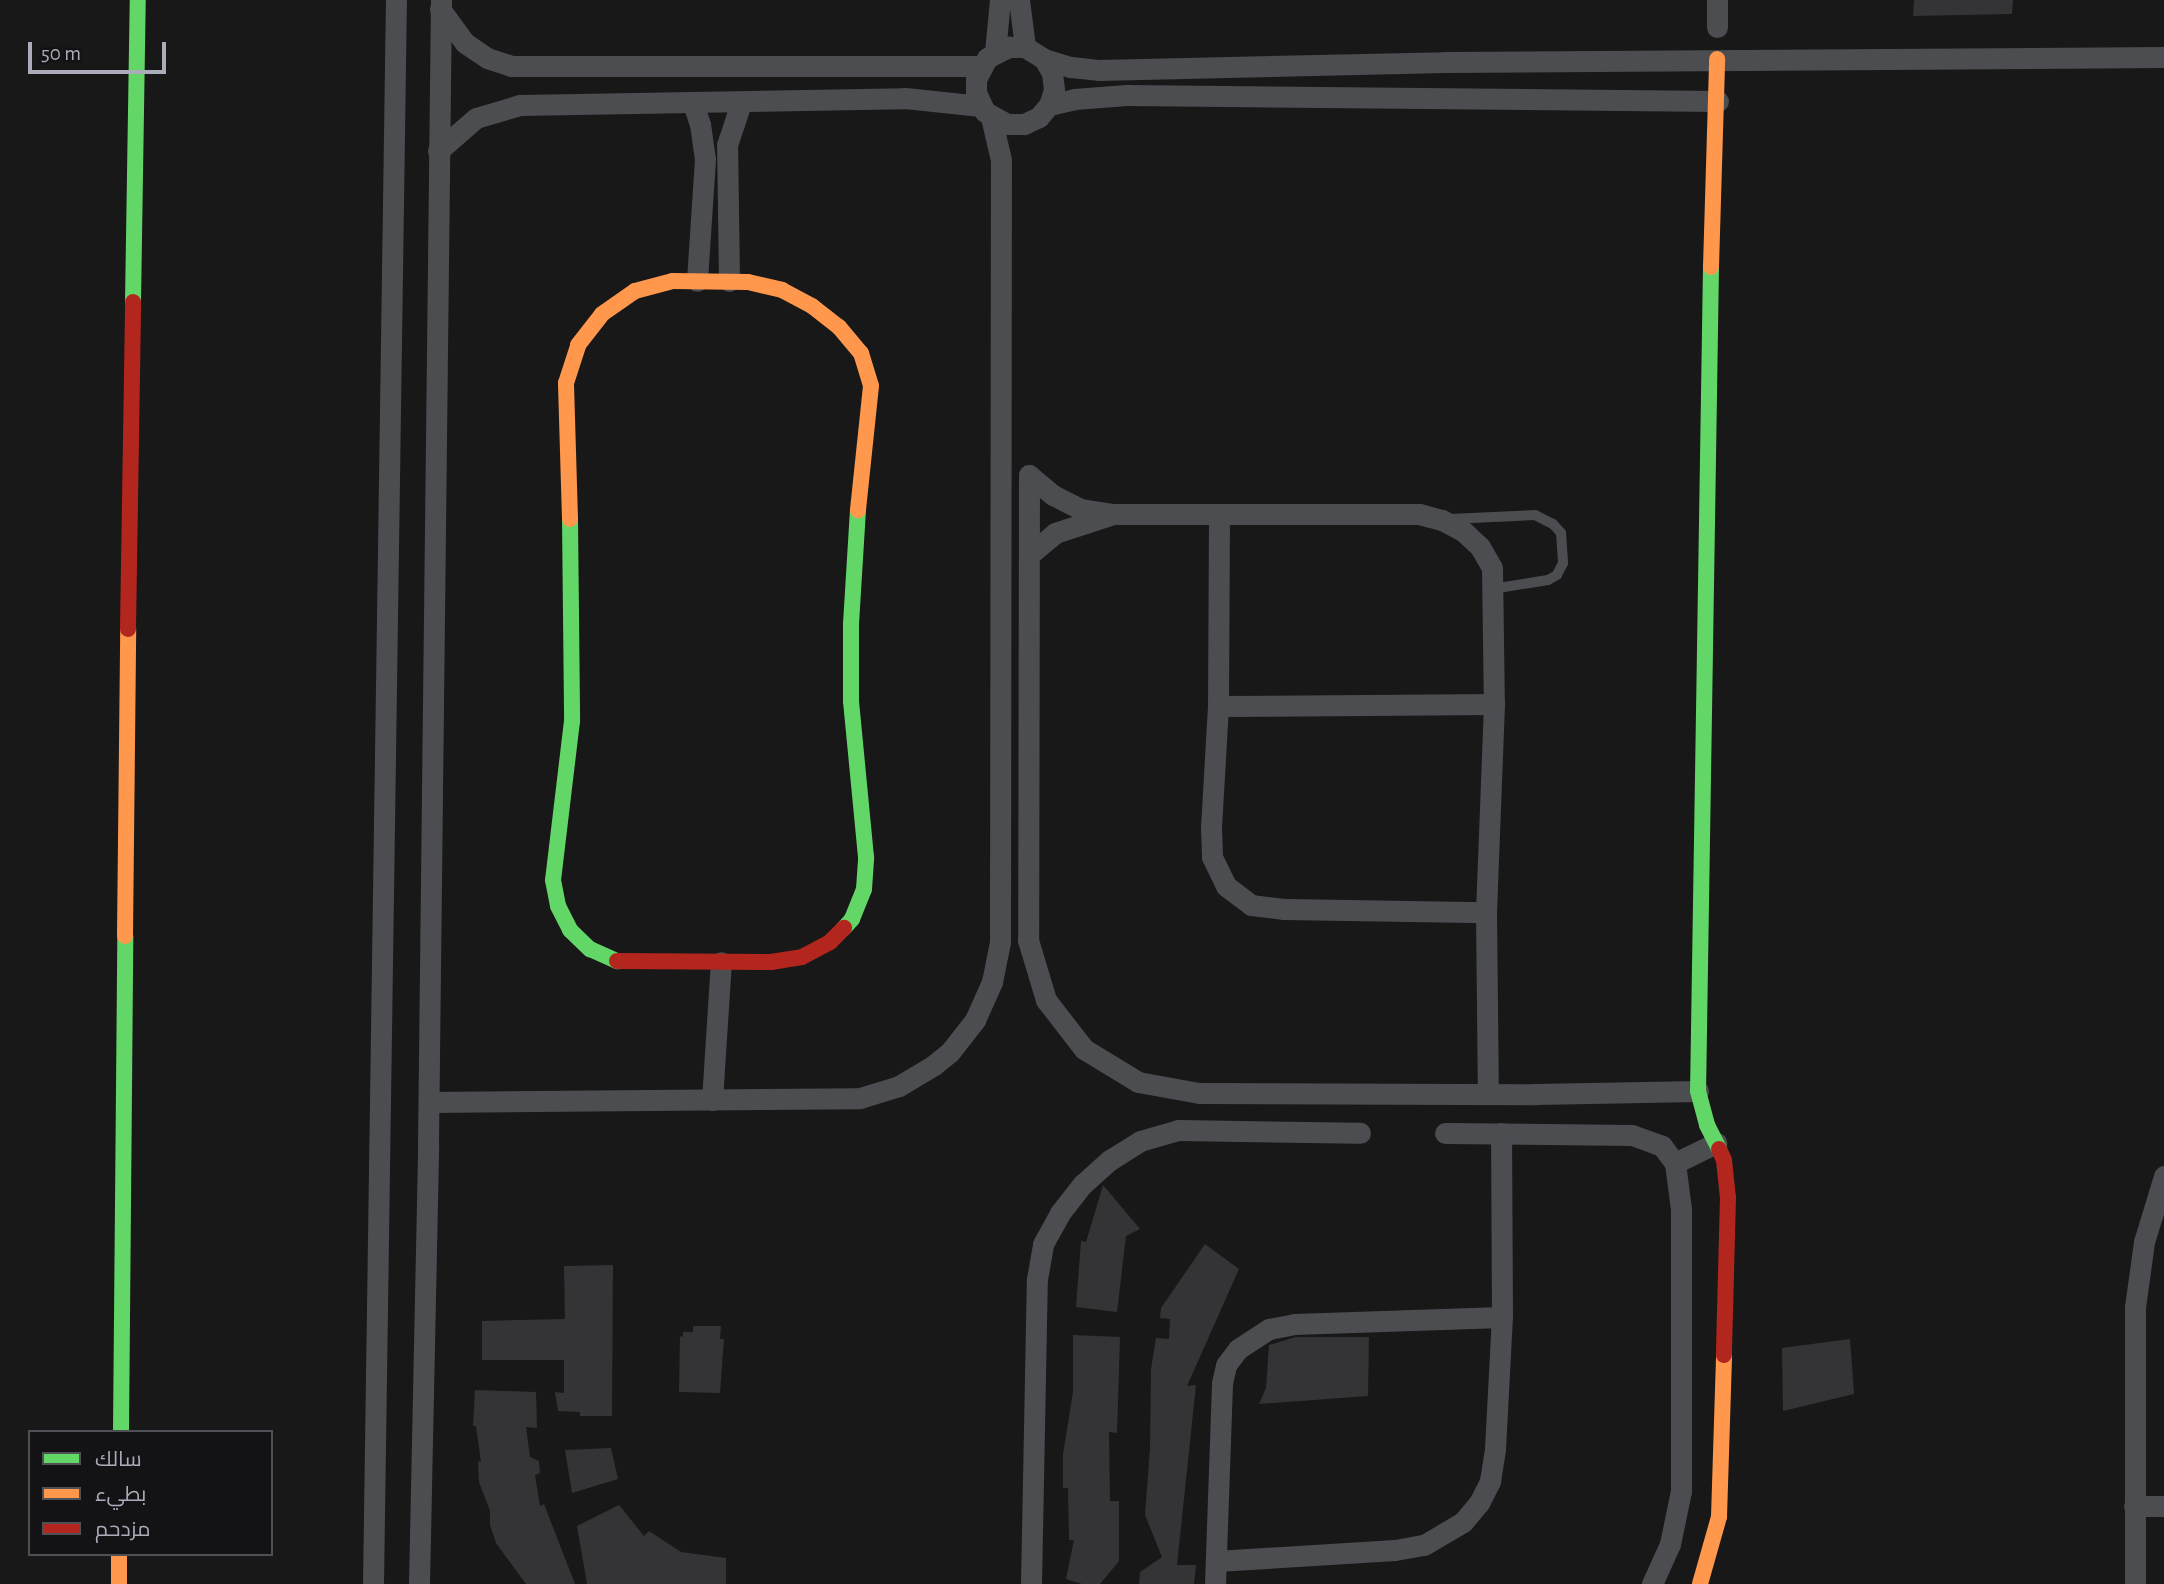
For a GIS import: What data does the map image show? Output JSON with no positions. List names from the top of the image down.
{
  "legend": ["سالك", "بطيء", "مزدحم"],
  "scale_bar": "50 m"
}
